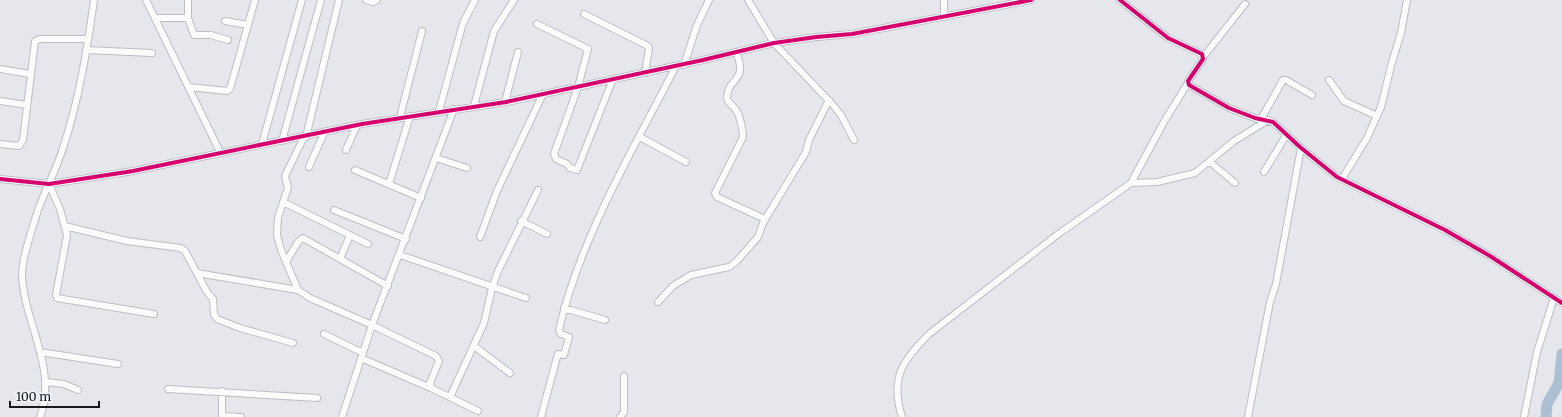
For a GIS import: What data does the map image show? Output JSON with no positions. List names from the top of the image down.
{
  "scale_bar": "100 m"
}
